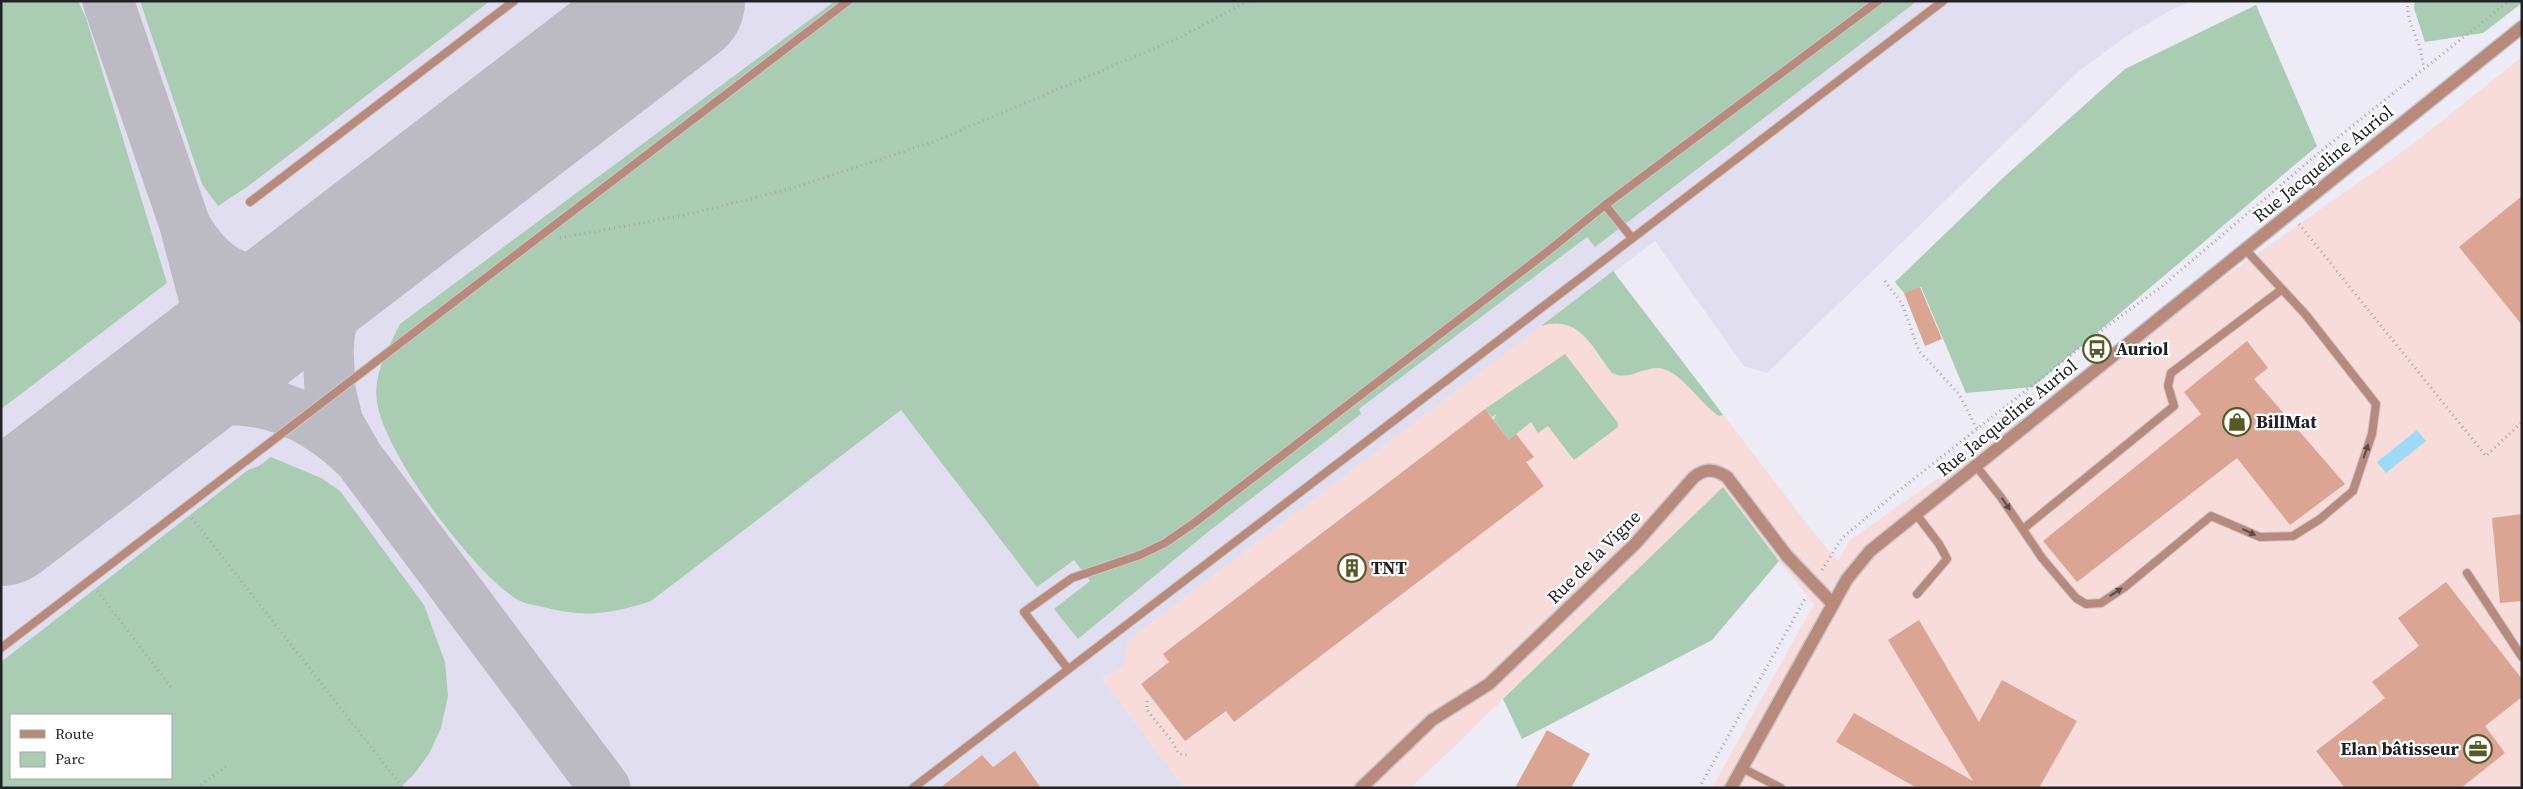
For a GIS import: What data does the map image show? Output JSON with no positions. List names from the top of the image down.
{
  "streets": {
    "street": ["Rue Jacqueline Auriol", "Rue de la Vigne"]
  },
  "crossings": [
    ["Rue Jacqueline Auriol", "Rue de la Vigne"]
  ],
  "places": {
    "bus stop": ["Auriol"],
    "shop": ["BillMat"],
    "building": ["TNT"],
    "office": ["Elan bâtisseur"]
  },
  "legend": ["Route", "Parc"]
}
